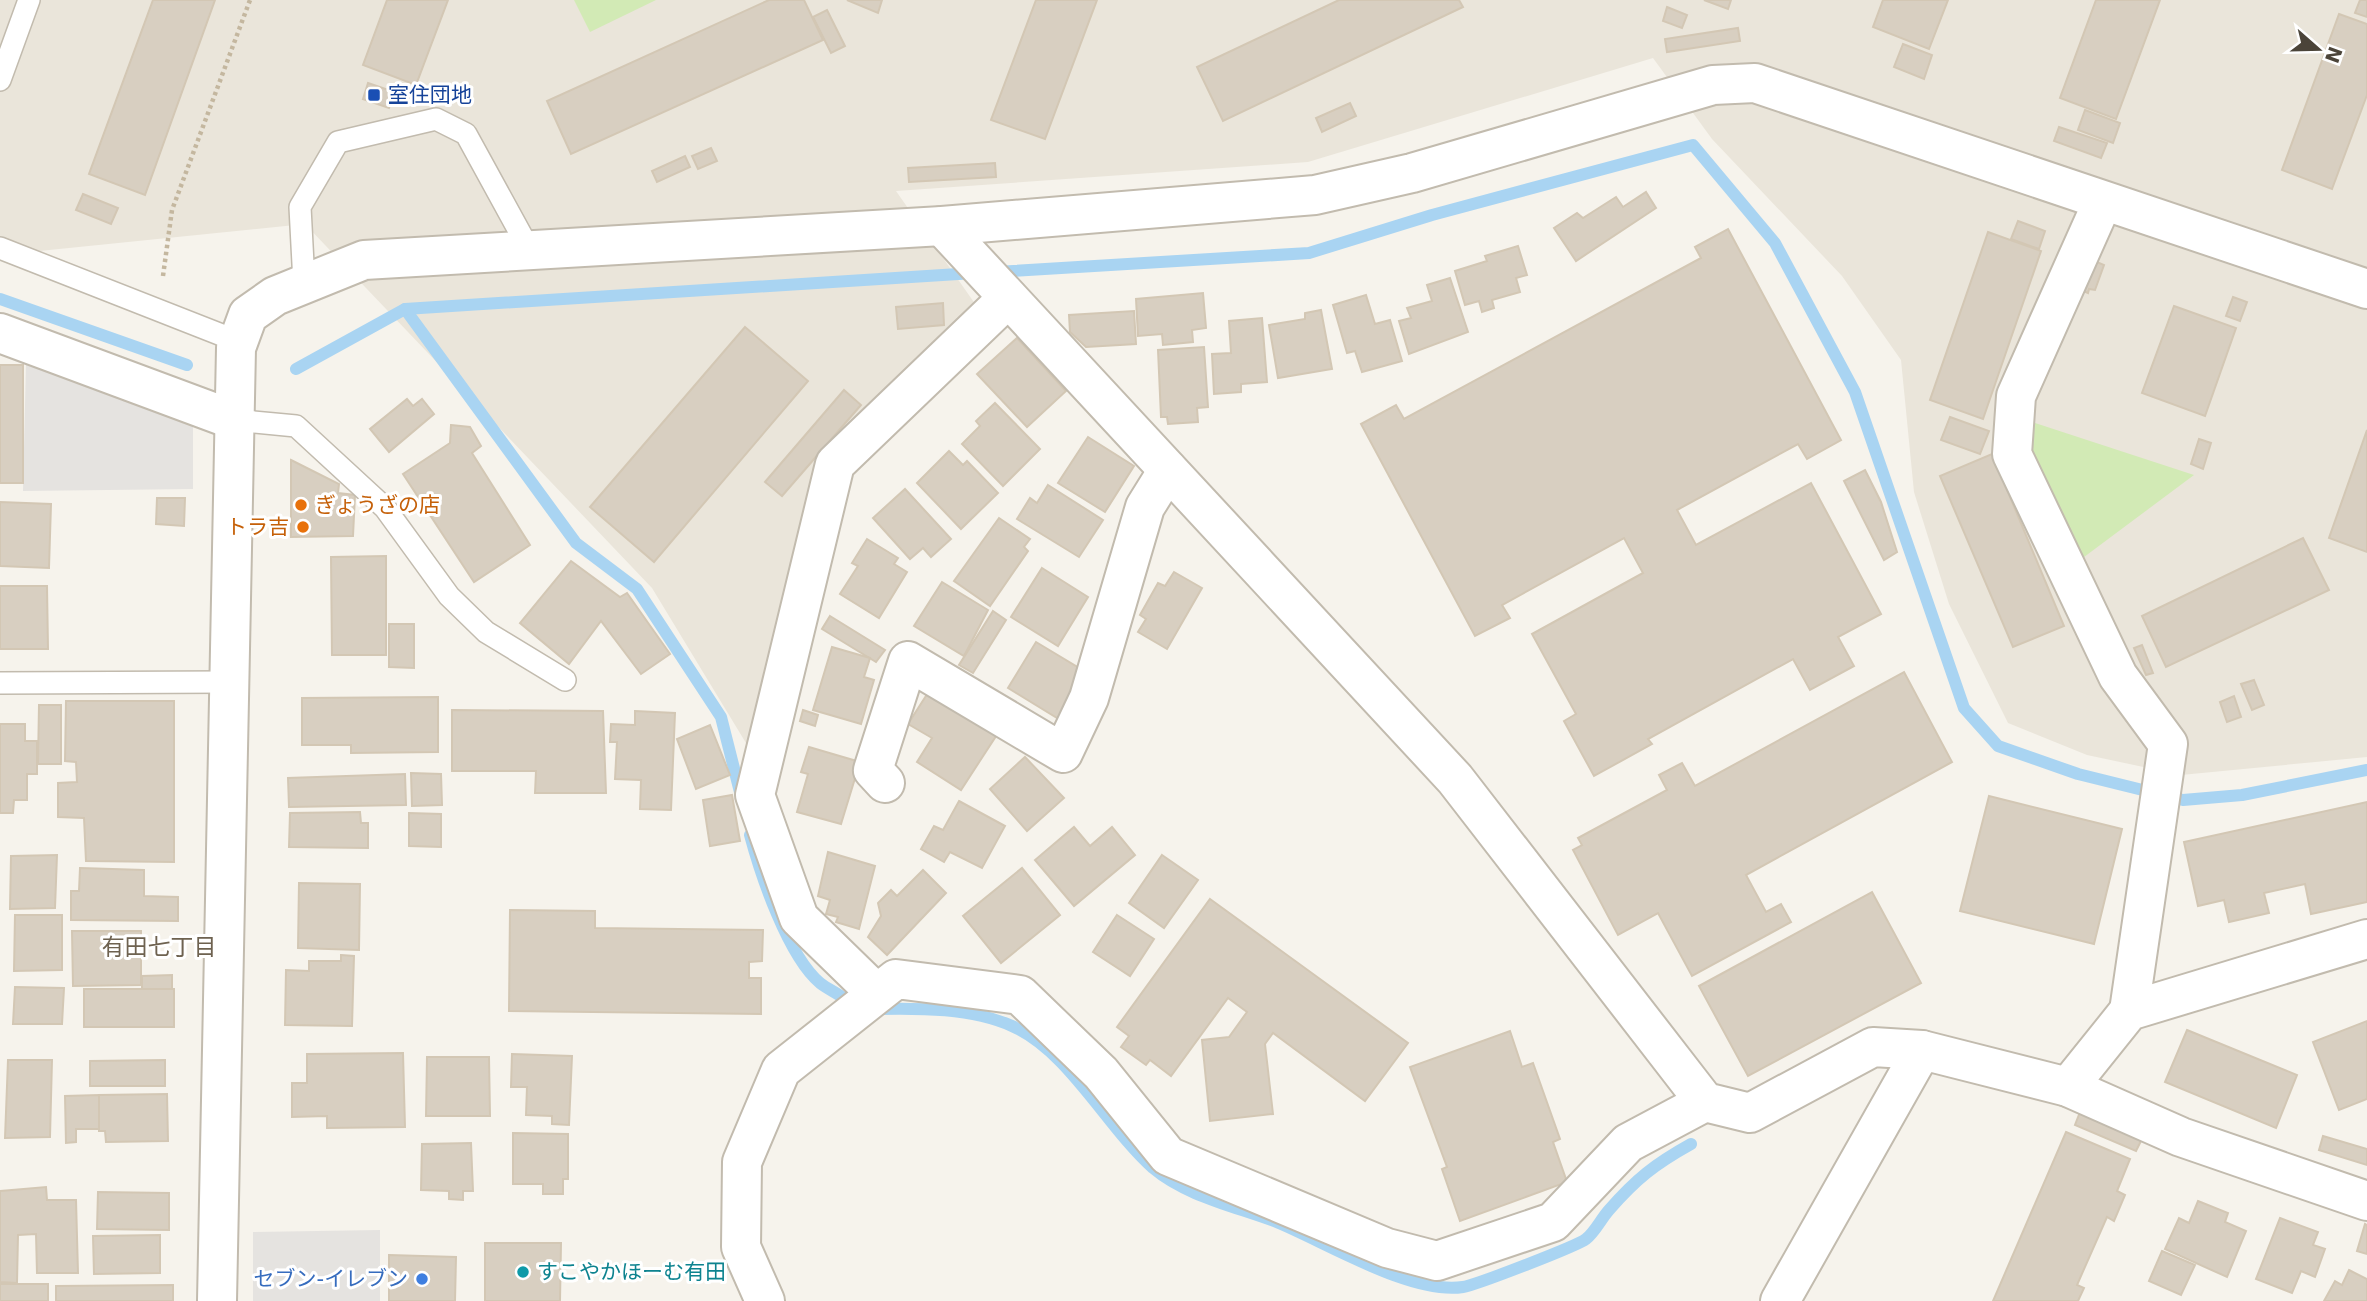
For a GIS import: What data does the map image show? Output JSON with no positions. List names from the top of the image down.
{
  "districts": ["有田七丁目"],
  "places": {
    "transit": ["室住団地"],
    "other": [
      "ぎょうざの店",
      "トラ吉",
      "すこやかほーむ有田",
      "セブン-イレブン"
    ]
  },
  "north": "right"
}
